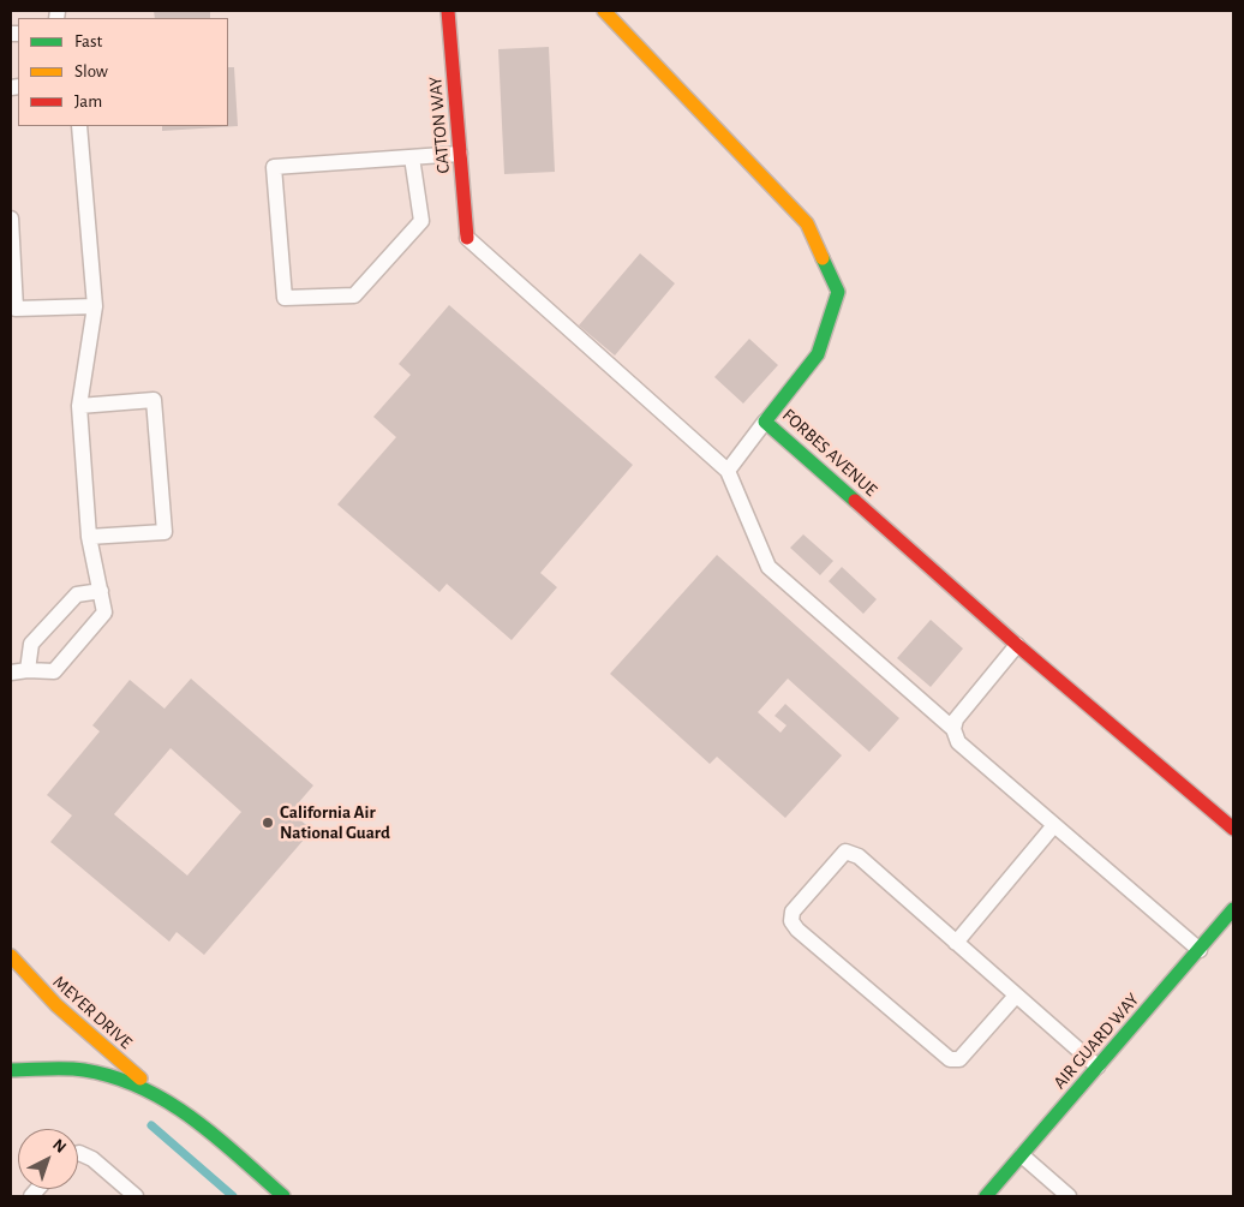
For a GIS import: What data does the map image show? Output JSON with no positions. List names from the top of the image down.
{
  "streets": {
    "street": [
      "CATTON WAY",
      "FORBES AVENUE",
      "MEYER DRIVE",
      "AIR GUARD WAY"
    ]
  },
  "places": ["California Air National Guard"],
  "legend": ["Fast", "Slow", "Jam"],
  "north": "top right"
}
